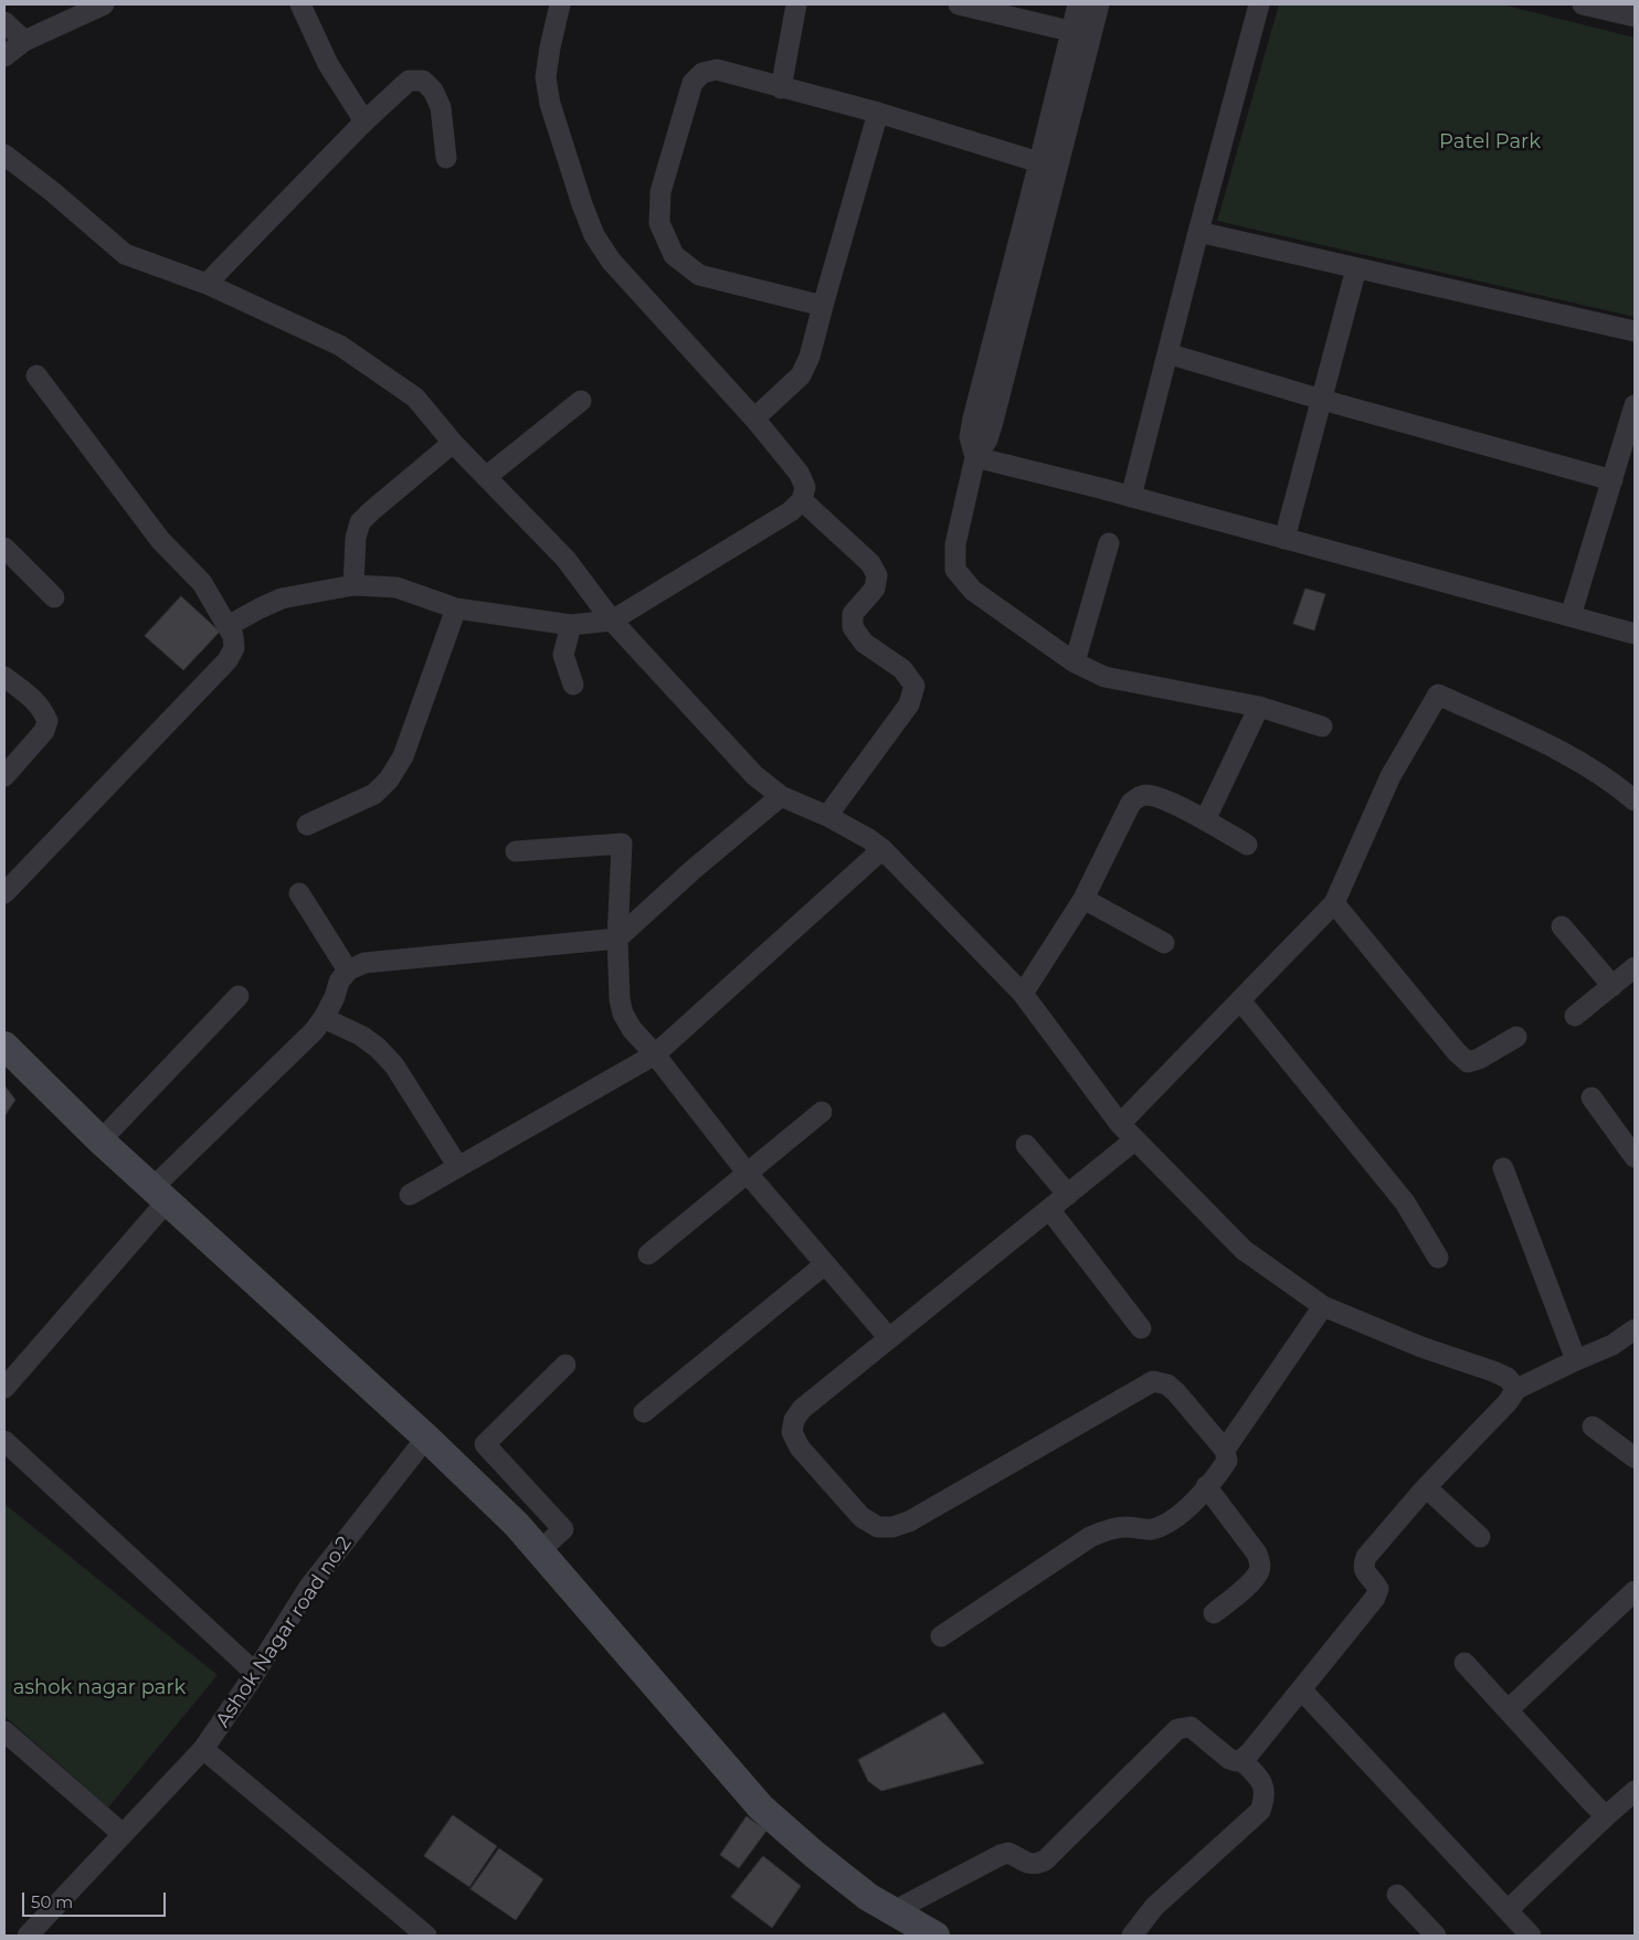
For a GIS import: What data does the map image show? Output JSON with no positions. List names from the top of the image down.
{
  "streets": {
    "street": ["Ashok Nagar road no.2"]
  },
  "parks": ["Patel Park", "ashok nagar park"],
  "scale_bar": "50 m"
}
